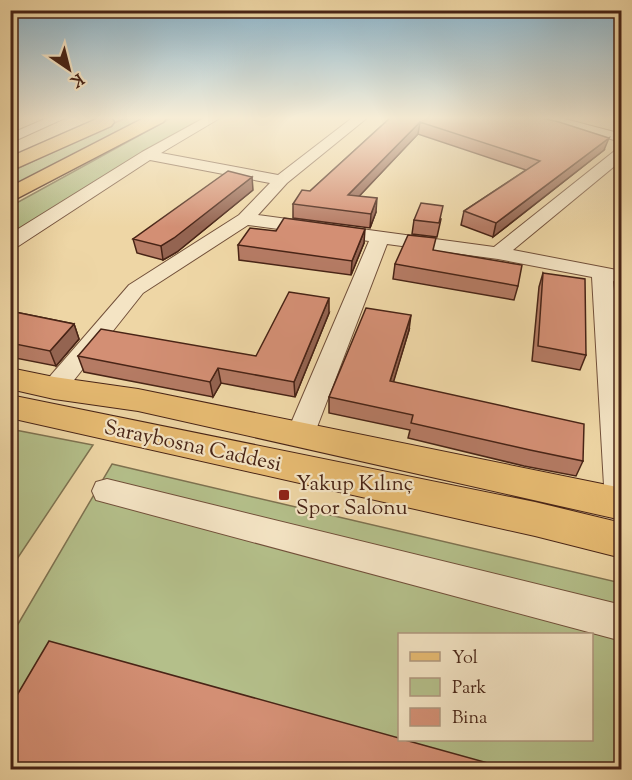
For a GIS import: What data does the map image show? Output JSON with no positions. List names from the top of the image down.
{
  "streets": {
    "main road": ["Saraybosna Caddesi"]
  },
  "places": {
    "transit": ["Yakup Kılınç Spor Salonu"]
  },
  "legend": ["Yol", "Park", "Bina"],
  "north": "bottom right"
}
